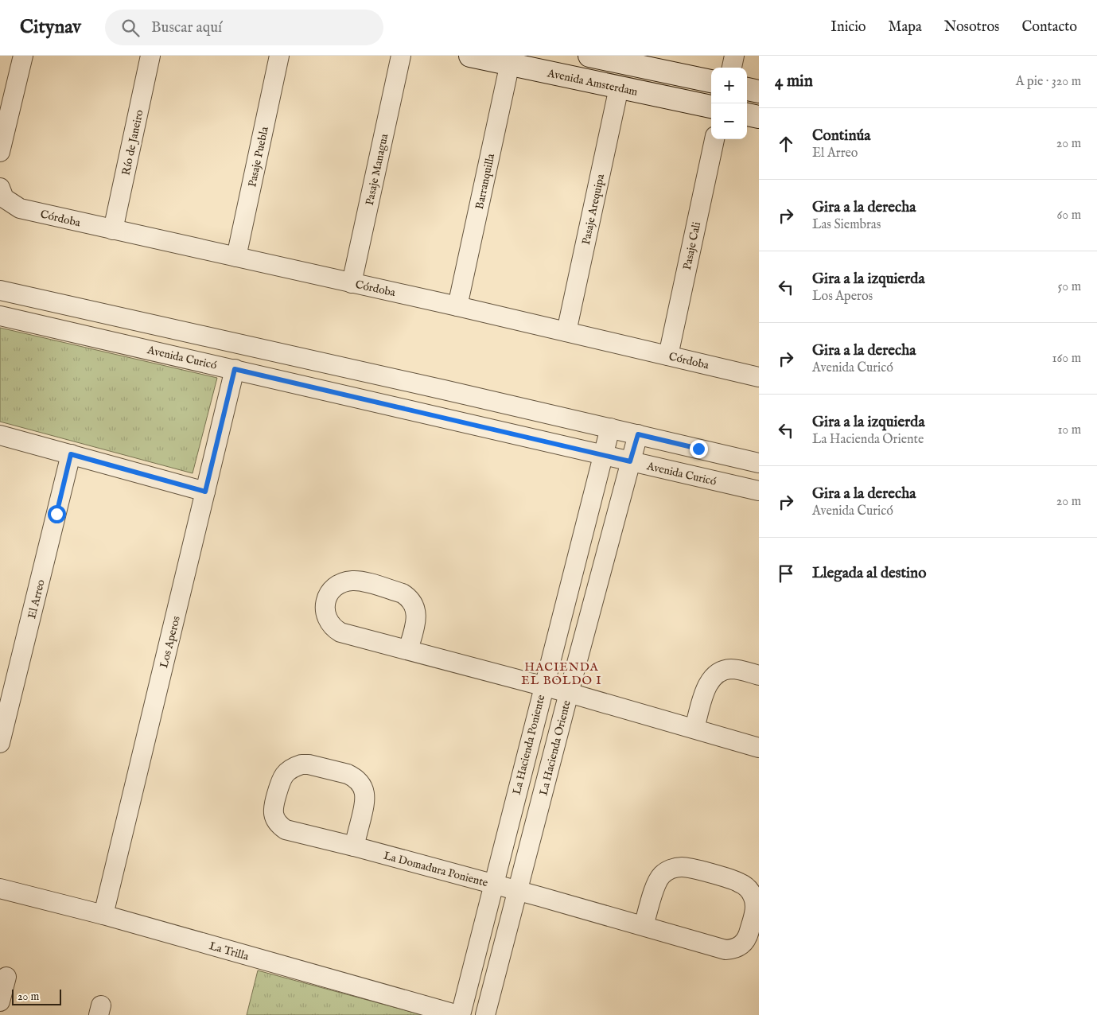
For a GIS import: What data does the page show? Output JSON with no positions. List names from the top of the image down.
{
  "streets": {
    "street": [
      "Avenida Amsterdam",
      "Río de Janeiro",
      "Pasaje Puebla",
      "Pasaje Managua",
      "Barranquilla",
      "Pasaje Arequipa",
      "Córdoba",
      "Pasaje Cali",
      "Avenida Curicó",
      "El Arreo",
      "Los Aperos",
      "La Hacienda Poniente",
      "La Hacienda Oriente",
      "La Domadura Poniente",
      "La Trilla"
    ]
  },
  "crossings": [
    ["Avenida Amsterdam", "Barranquilla"],
    ["Avenida Amsterdam", "Pasaje Arequipa"],
    ["Río de Janeiro", "Córdoba"],
    ["Pasaje Puebla", "Córdoba"],
    ["Pasaje Managua", "Córdoba"],
    ["Barranquilla", "Córdoba"],
    ["Pasaje Arequipa", "Córdoba"],
    ["Córdoba", "Pasaje Cali"],
    ["Avenida Curicó", "Los Aperos"],
    ["Avenida Curicó", "La Hacienda Poniente"],
    ["Avenida Curicó", "La Hacienda Oriente"],
    ["Los Aperos", "La Trilla"],
    ["La Hacienda Poniente", "La Hacienda Oriente"],
    ["La Hacienda Poniente", "La Domadura Poniente"],
    ["La Hacienda Poniente", "La Trilla"],
    ["La Hacienda Oriente", "La Domadura Poniente"]
  ],
  "districts": ["HACIENDA EL BOLDO I"],
  "scale_bar": "20 m",
  "page": {
    "header": "Citynav",
    "search": "Buscar aquí",
    "nav": [
      "Inicio",
      "Mapa",
      "Nosotros",
      "Contacto"
    ],
    "heading": ["4 min", "A pie · 320 m"],
    "map_buttons": ["+", "−"],
    "list": [
      ["Continúa", "El Arreo", "20 m"],
      ["Gira a la derecha", "Las Siembras", "60 m"],
      ["Gira a la izquierda", "Los Aperos", "50 m"],
      ["Gira a la derecha", "Avenida Curicó", "160 m"],
      ["Gira a la izquierda", "La Hacienda Oriente", "10 m"],
      ["Gira a la derecha", "Avenida Curicó", "20 m"],
      "Llegada al destino"
    ],
    "scale": "20 m"
  }
}
